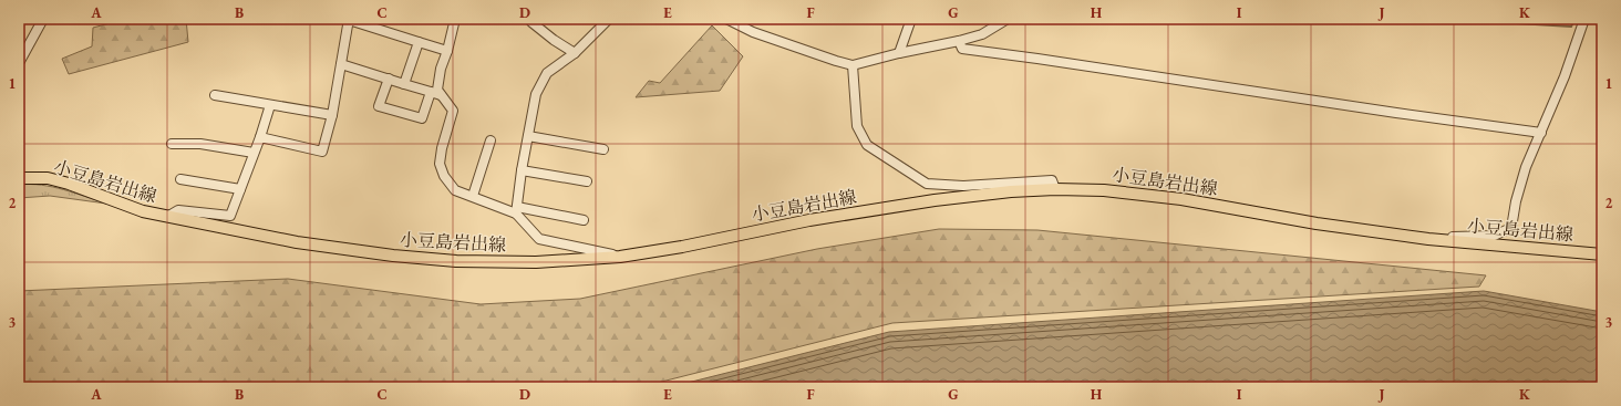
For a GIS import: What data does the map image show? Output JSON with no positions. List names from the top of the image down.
{
  "streets": {
    "main road": ["小豆島岩出線"]
  },
  "grid": {
    "columns": [
      "A",
      "B",
      "C",
      "D",
      "E",
      "F",
      "G",
      "H",
      "I",
      "J",
      "K"
    ],
    "rows": ["1", "2", "3"]
  }
}
